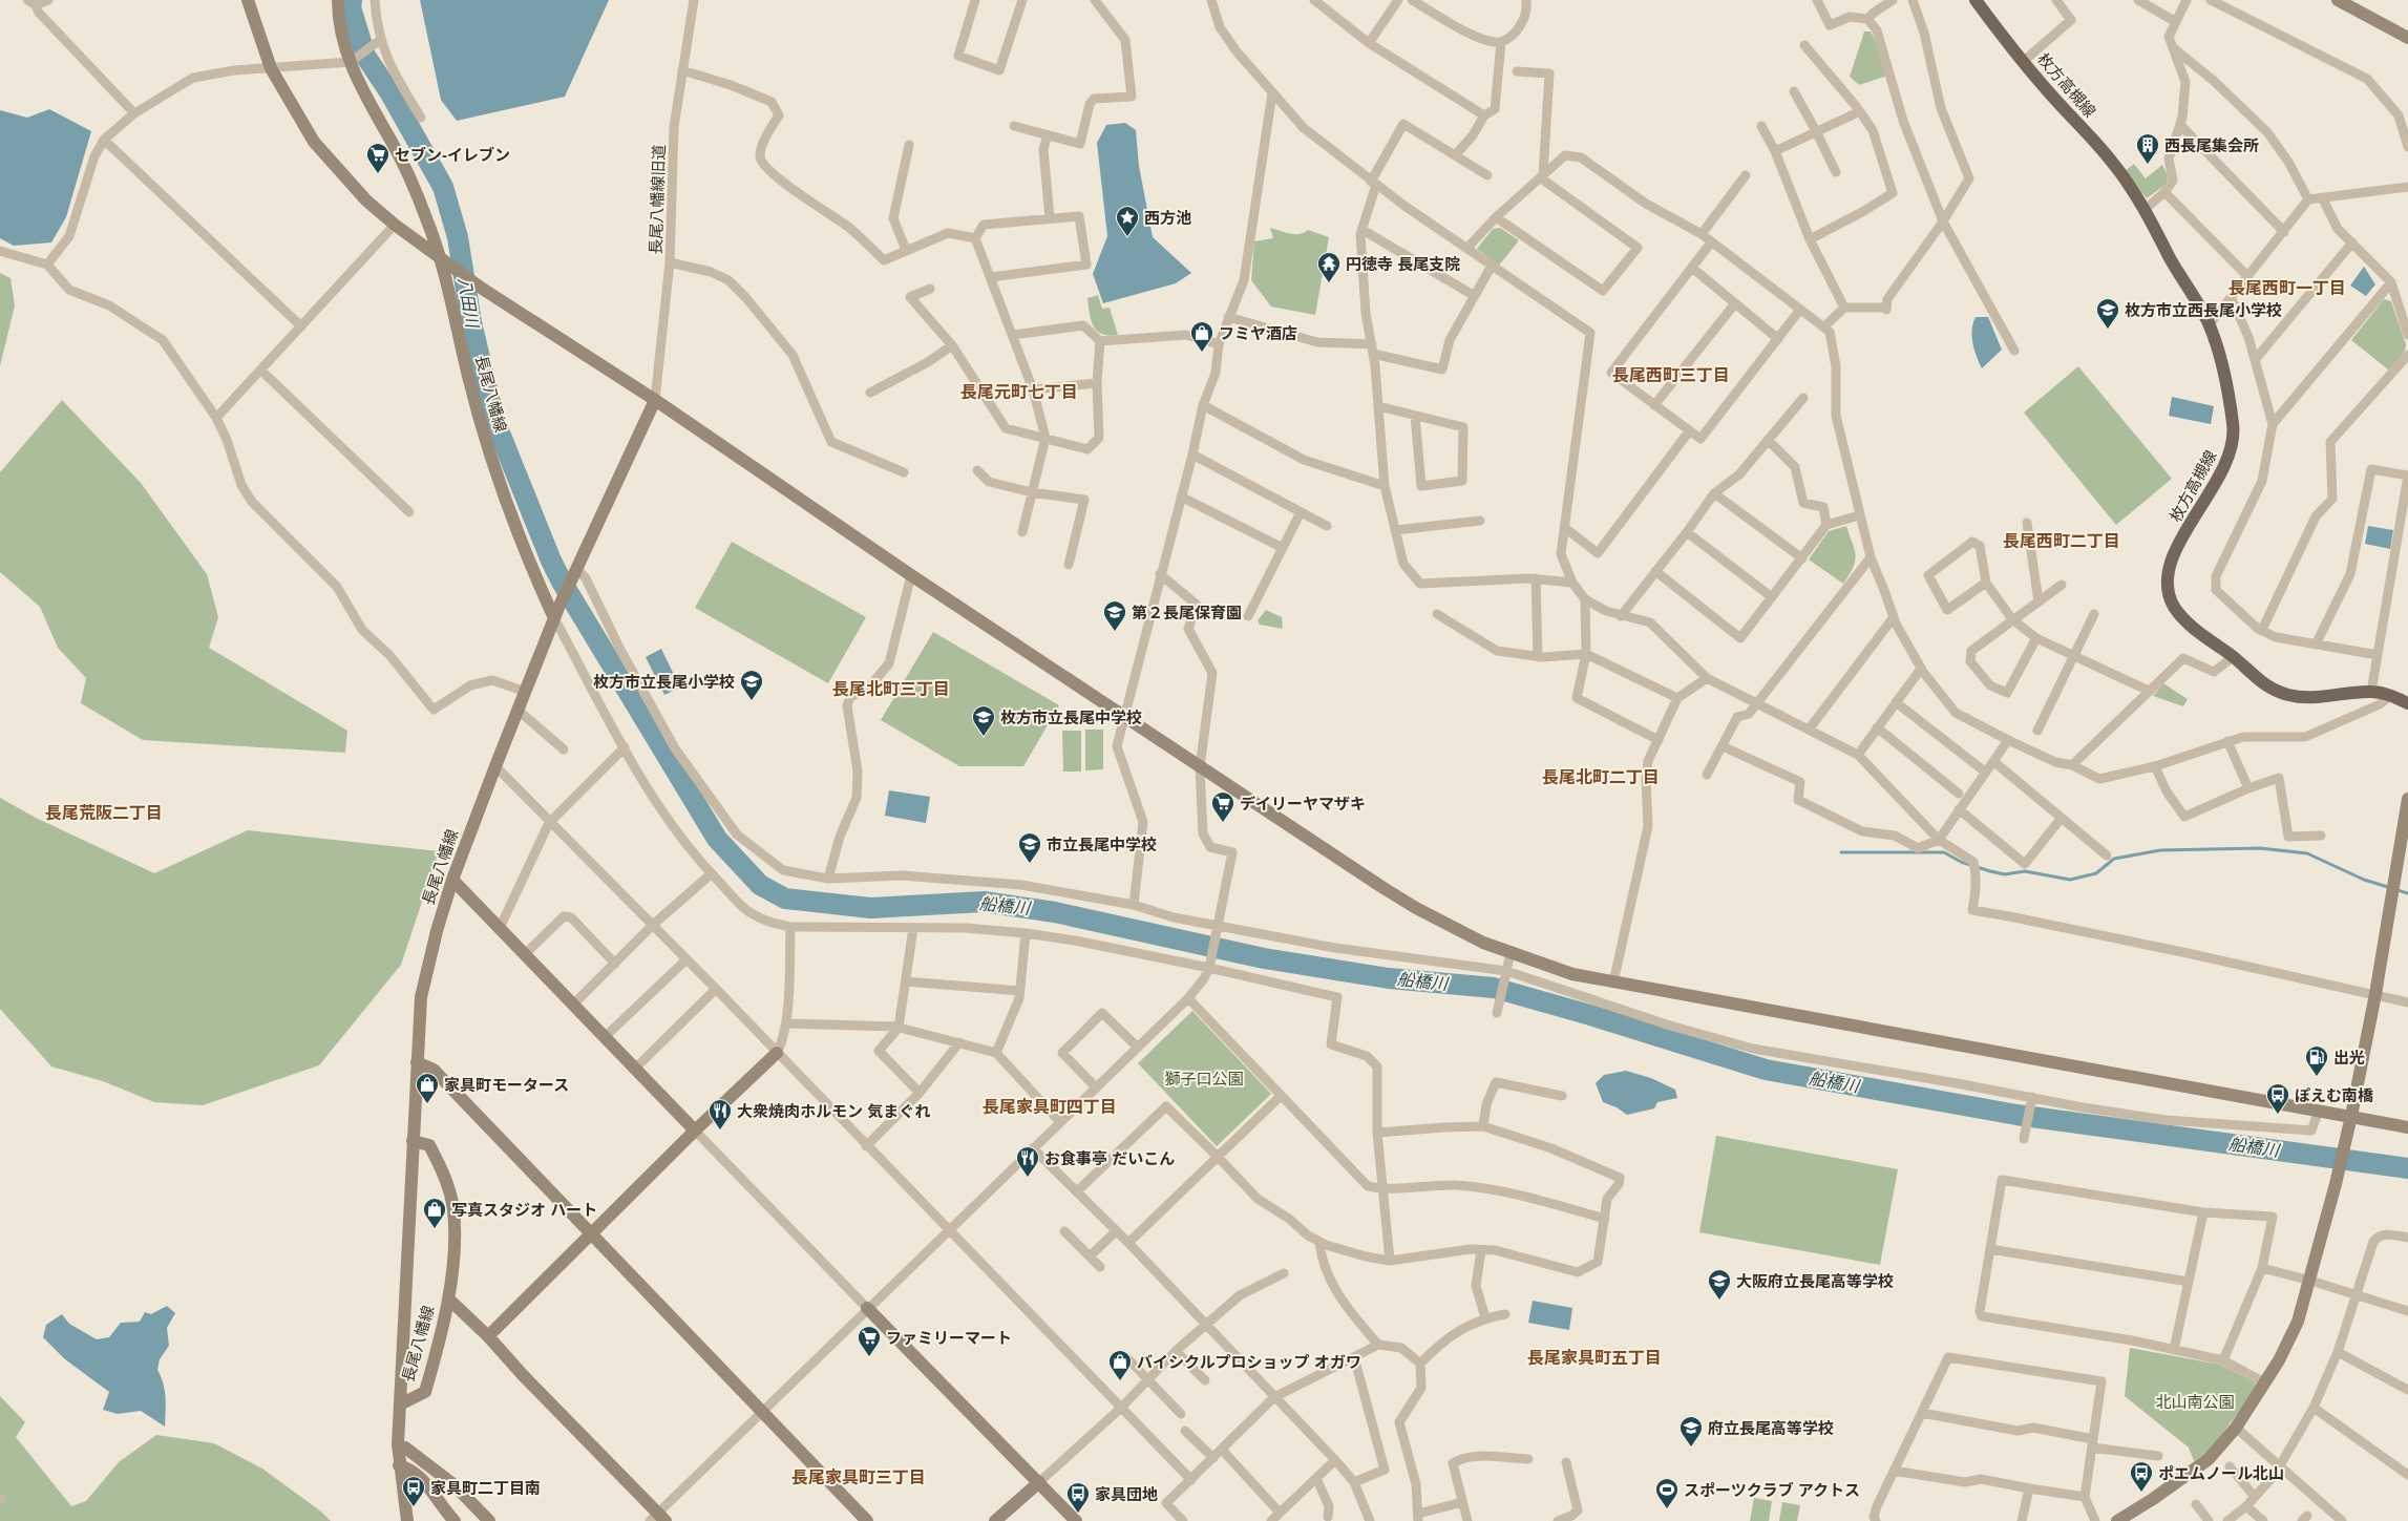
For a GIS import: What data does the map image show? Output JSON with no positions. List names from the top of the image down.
{
  "streets": {
    "main road": ["枚方高槻線"],
    "street": ["長尾八幡線旧道", "長尾八幡線"]
  },
  "crossings": [
    ["長尾八幡線旧道", "長尾八幡線"]
  ],
  "districts": [
    "長尾西町一丁目",
    "長尾西町三丁目",
    "長尾元町七丁目",
    "長尾西町二丁目",
    "長尾北町三丁目",
    "長尾北町二丁目",
    "長尾荒阪二丁目",
    "長尾家具町四丁目",
    "長尾家具町五丁目",
    "長尾家具町三丁目"
  ],
  "water": ["八田川", "船橋川"],
  "parks": ["獅子口公園", "北山南公園"],
  "places": {
    "building": ["西長尾集会所"],
    "supermarket": ["セブン-イレブン", "デイリーヤマザキ", "ファミリーマート"],
    "place": ["西方池"],
    "temple": ["円徳寺 長尾支院"],
    "school or university": [
      "枚方市立西長尾小学校",
      "第２長尾保育園",
      "枚方市立長尾小学校",
      "枚方市立長尾中学校",
      "市立長尾中学校",
      "大阪府立長尾高等学校",
      "府立長尾高等学校"
    ],
    "shop": [
      "フミヤ酒店",
      "家具町モータース",
      "写真スタジオ ハート",
      "バイシクルプロショップ オガワ"
    ],
    "fuel station": ["出光"],
    "bus stop": [
      "ぽえむ南橋",
      "ポエムノール北山",
      "家具町二丁目南",
      "家具団地"
    ],
    "restaurant": ["大衆焼肉ホルモン 気まぐれ", "お食事亭 だいこん"],
    "sports": ["スポーツクラブ アクトス"]
  }
}
